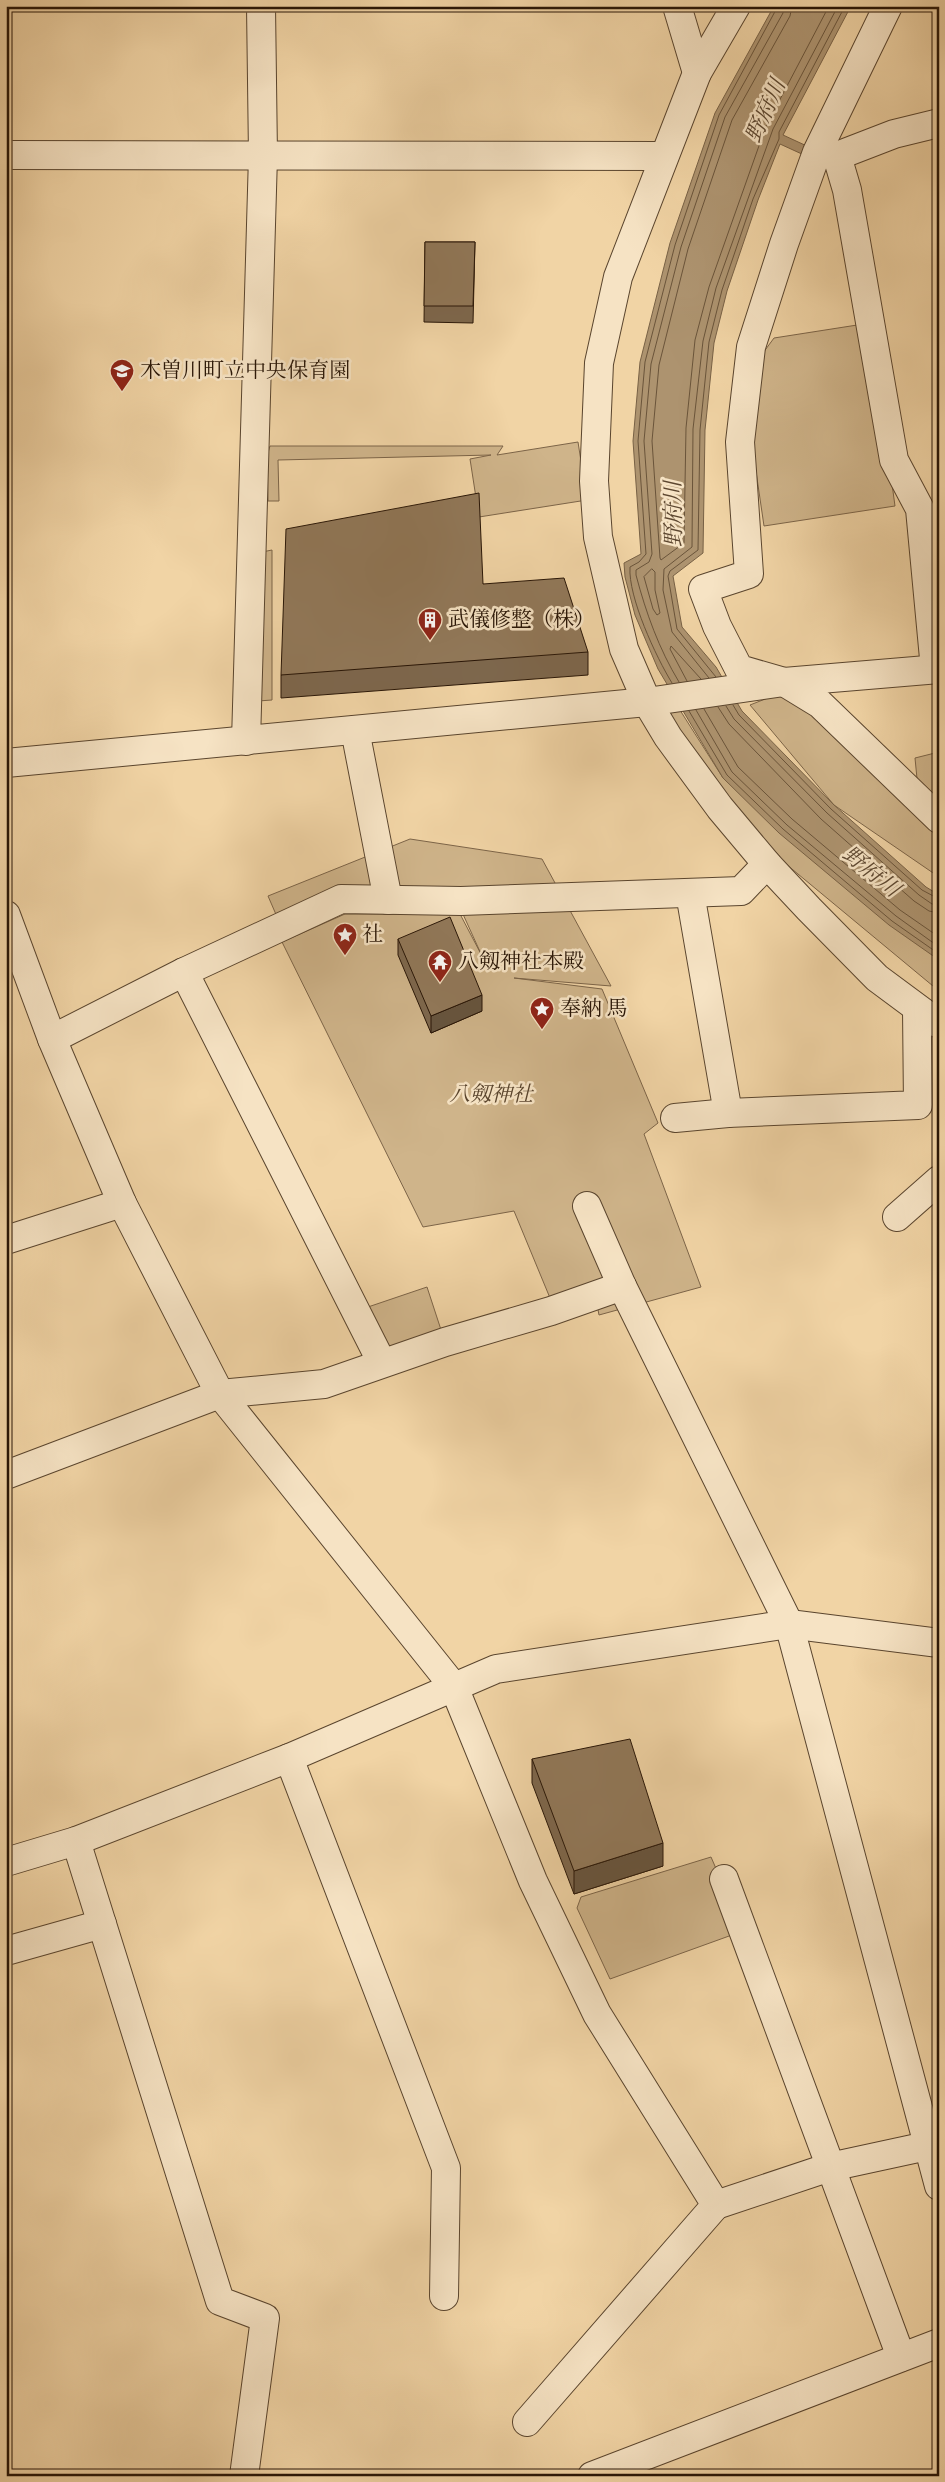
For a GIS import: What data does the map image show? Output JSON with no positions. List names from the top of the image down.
{
  "water": ["野府川"],
  "parks": ["八剱神社"],
  "places": {
    "school or university": ["木曽川町立中央保育園"],
    "building": ["武儀修整（株）"],
    "place": ["社", "奉納 馬"],
    "temple": ["八剱神社本殿"]
  }
}
